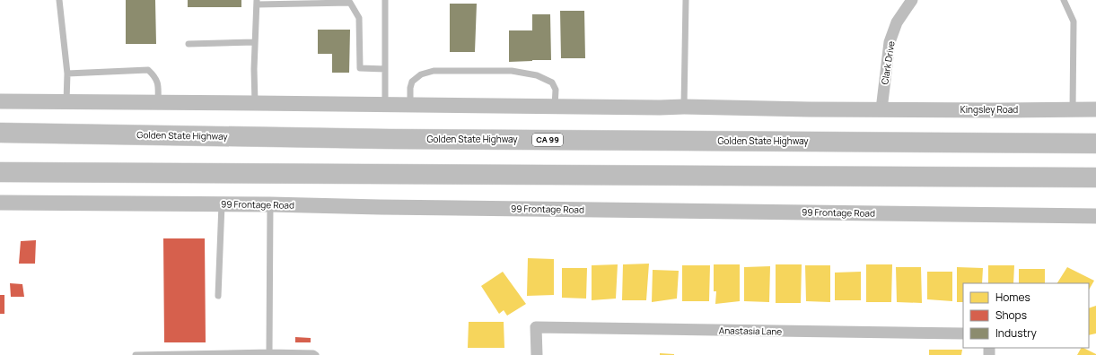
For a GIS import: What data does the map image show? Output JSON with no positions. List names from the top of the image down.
{
  "streets": {
    "highway": ["Golden State Highway", "CA 99"],
    "street": [
      "Clark Drive",
      "Kingsley Road",
      "99 Frontage Road",
      "Anastasia Lane"
    ]
  },
  "crossings": [
    ["Clark Drive", "Kingsley Road"]
  ],
  "legend": ["Homes", "Shops", "Industry"]
}
